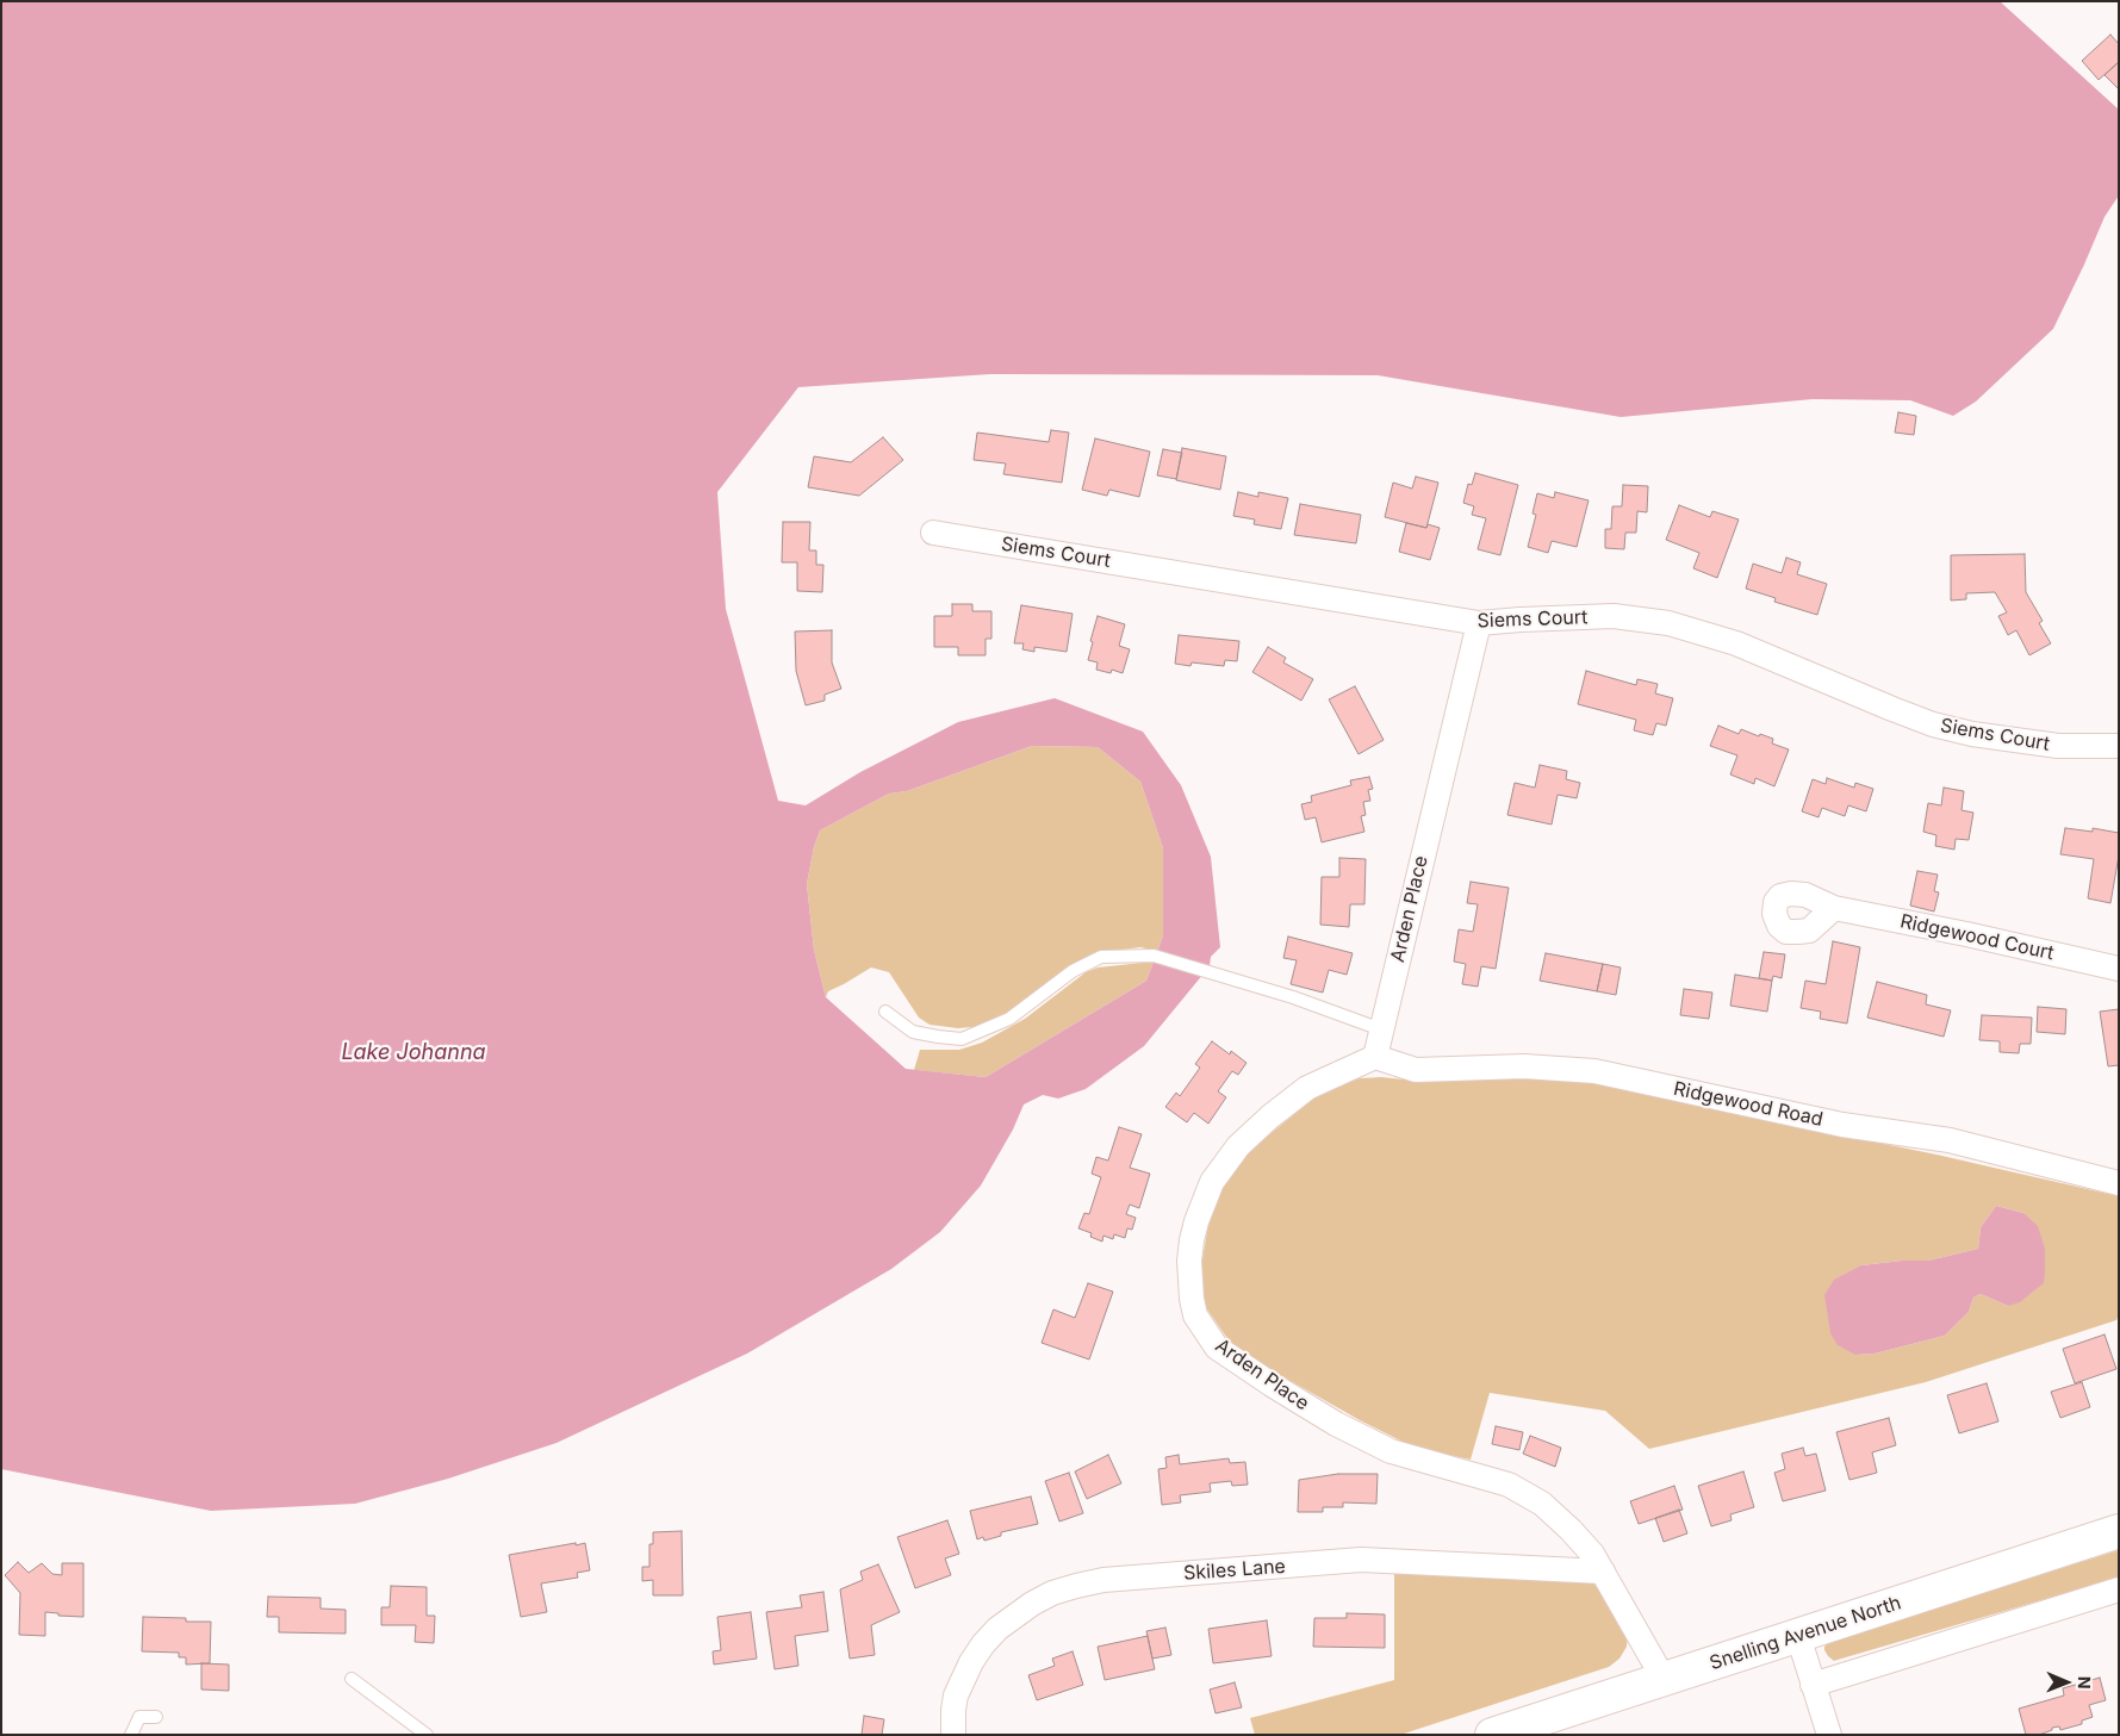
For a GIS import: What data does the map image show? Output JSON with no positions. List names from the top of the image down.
{
  "streets": {
    "street": [
      "Siems Court",
      "Arden Place",
      "Ridgewood Court",
      "Ridgewood Road",
      "Skiles Lane",
      "Snelling Avenue North"
    ]
  },
  "crossings": [
    ["Siems Court", "Arden Place"],
    ["Arden Place", "Ridgewood Road"],
    ["Arden Place", "Skiles Lane"],
    ["Arden Place", "Snelling Avenue North"]
  ],
  "water": ["Lake Johanna"],
  "north": "right"
}
